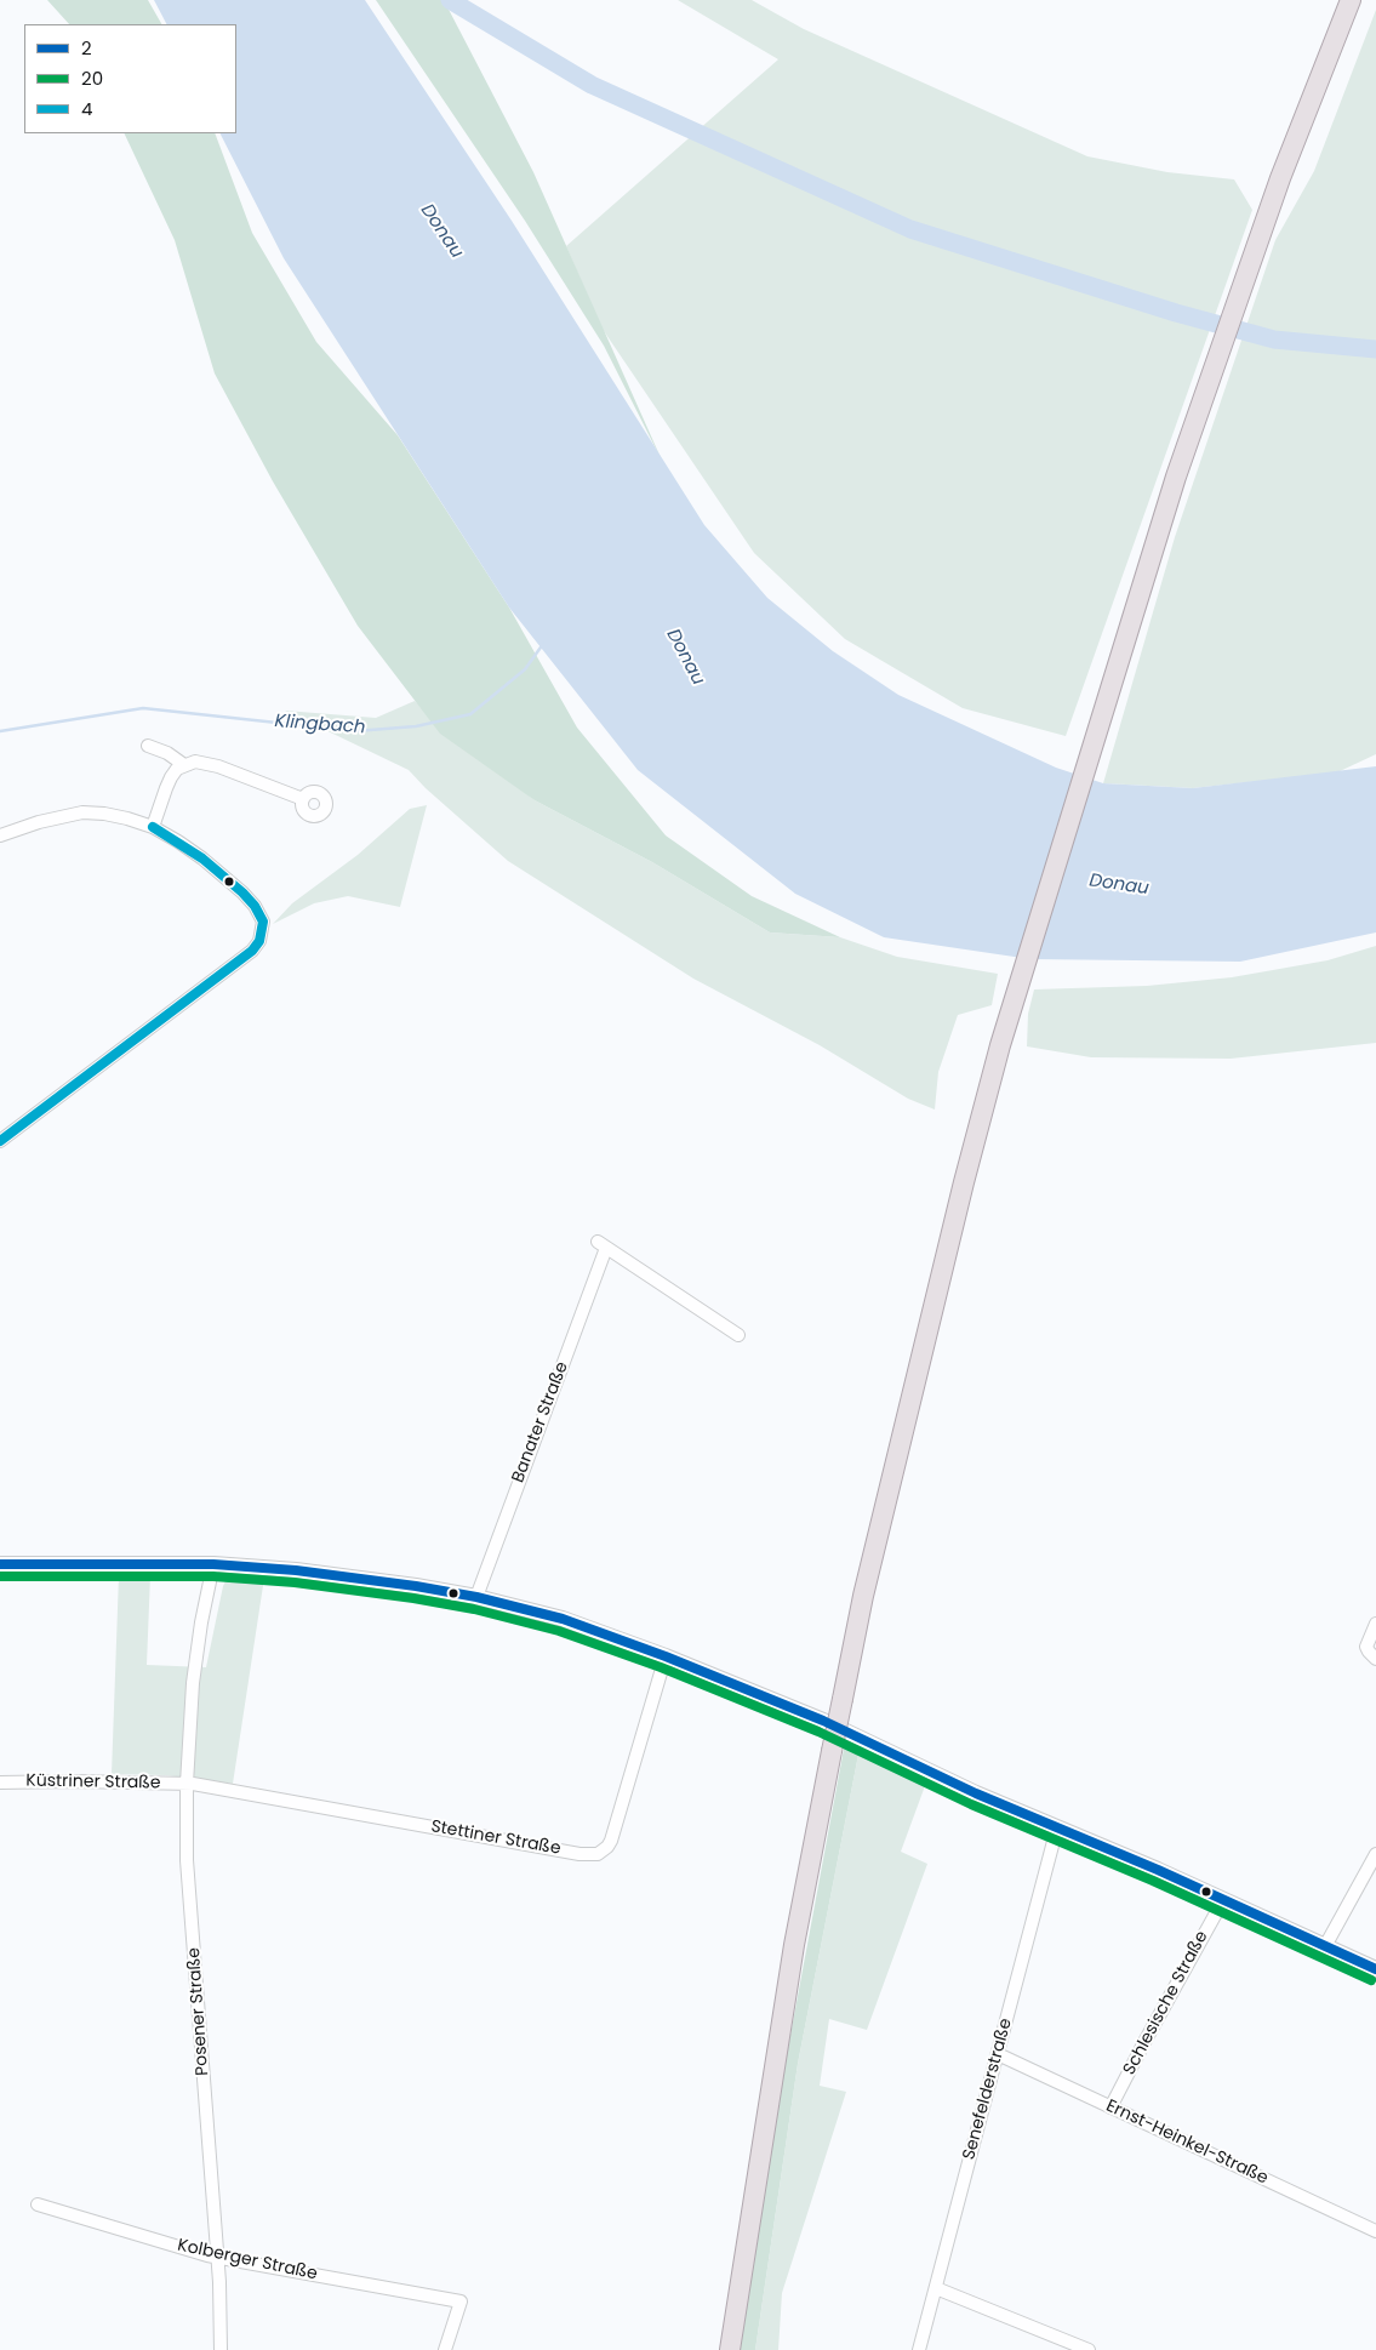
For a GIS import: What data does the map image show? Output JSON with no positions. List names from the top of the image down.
{
  "streets": {
    "street": [
      "Banater Straße",
      "Küstriner Straße",
      "Stettiner Straße",
      "Schlesische Straße",
      "Posener Straße",
      "Senefelderstraße",
      "Ernst-Heinkel-Straße",
      "Kolberger Straße"
    ]
  },
  "crossings": [
    ["Küstriner Straße", "Stettiner Straße"],
    ["Küstriner Straße", "Posener Straße"],
    ["Stettiner Straße", "Posener Straße"],
    ["Schlesische Straße", "Ernst-Heinkel-Straße"],
    ["Posener Straße", "Kolberger Straße"],
    ["Senefelderstraße", "Ernst-Heinkel-Straße"]
  ],
  "water": ["Donau", "Klingbach"],
  "lines": ["transit line 4", "transit line 2", "transit line 20"],
  "legend": ["2", "20", "4"]
}
